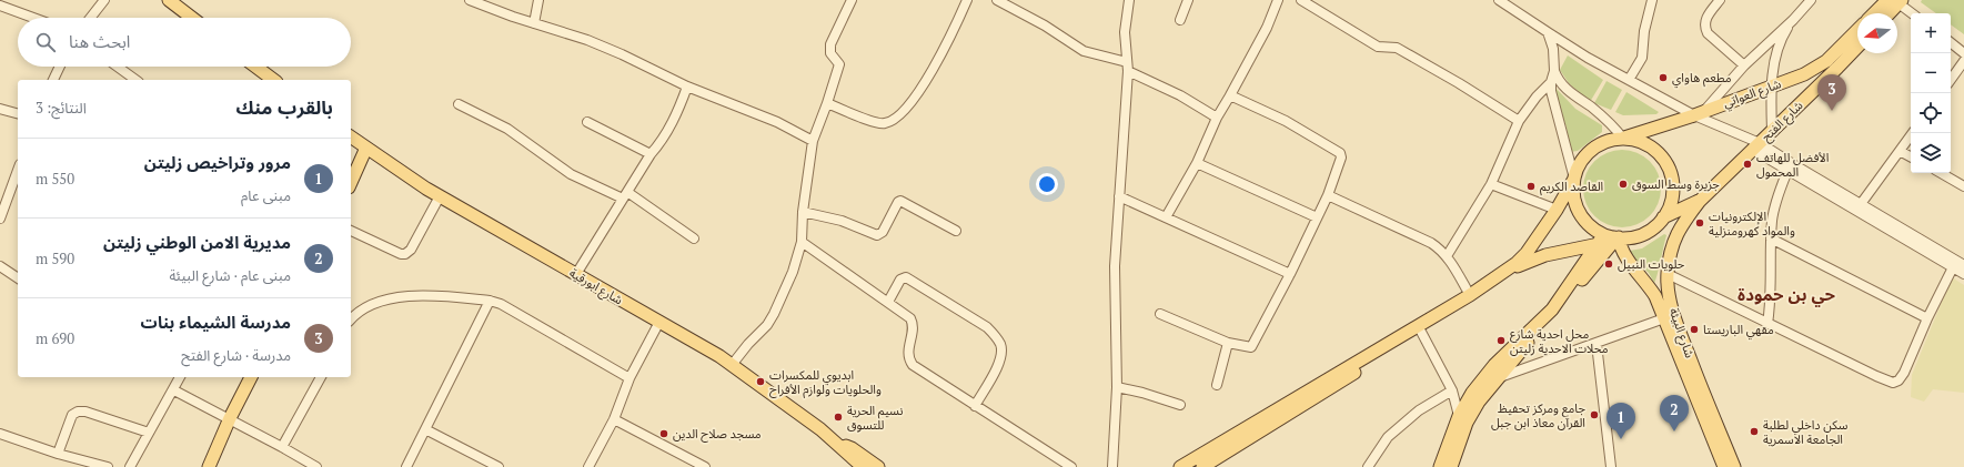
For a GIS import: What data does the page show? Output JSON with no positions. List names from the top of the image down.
{
  "streets": {
    "main road": [
      "شارع العواتي",
      "شارع الفتح",
      "شارع ابورقية",
      "شارع البيئة"
    ]
  },
  "crossings": [
    ["شارع العواتي", "شارع البيئة"],
    ["شارع الفتح", "شارع البيئة"]
  ],
  "districts": ["حي بن حمودة"],
  "places": [
    "مطعم هاواي",
    "الأفضل للهاتف المحمول",
    "جزيرة وسط السوق",
    "القاصد الكريم",
    "الإلكترونيات والمواد كهرومنزلية",
    "حلويات النبيل",
    "مقهي الباريستا",
    "محل احدية شارع محلات الاحدية زليتن",
    "ابديوي للمكسرات والحلويات ولوازم الأفراح",
    "جامع ومركز تحفيظ القرآن معاذ ابن جبل",
    "نسيم الحرية للتسوق",
    "سكن داخلي لطلبة الجامعة اﻻسمرية",
    "مسجد صلاح الدين"
  ],
  "north": "left",
  "page": {
    "map_buttons": ["+", "−"],
    "search": "ابحث هنا",
    "pins": ["3", "2", "1"],
    "heading": ["بالقرب منك", "النتائج: 3"],
    "list": [
      {
        "mark": "1",
        "name": "مرور وتراخيص زليتن",
        "note": "مبنى عام",
        "value": "550 m"
      },
      {
        "mark": "2",
        "name": "مديرية الامن الوطني زليتن",
        "note": "مبنى عام · شارع البيئة",
        "value": "590 m"
      },
      {
        "mark": "3",
        "name": "مدرسة الشيماء بنات",
        "note": "مدرسة · شارع الفتح",
        "value": "690 m"
      }
    ]
  }
}
